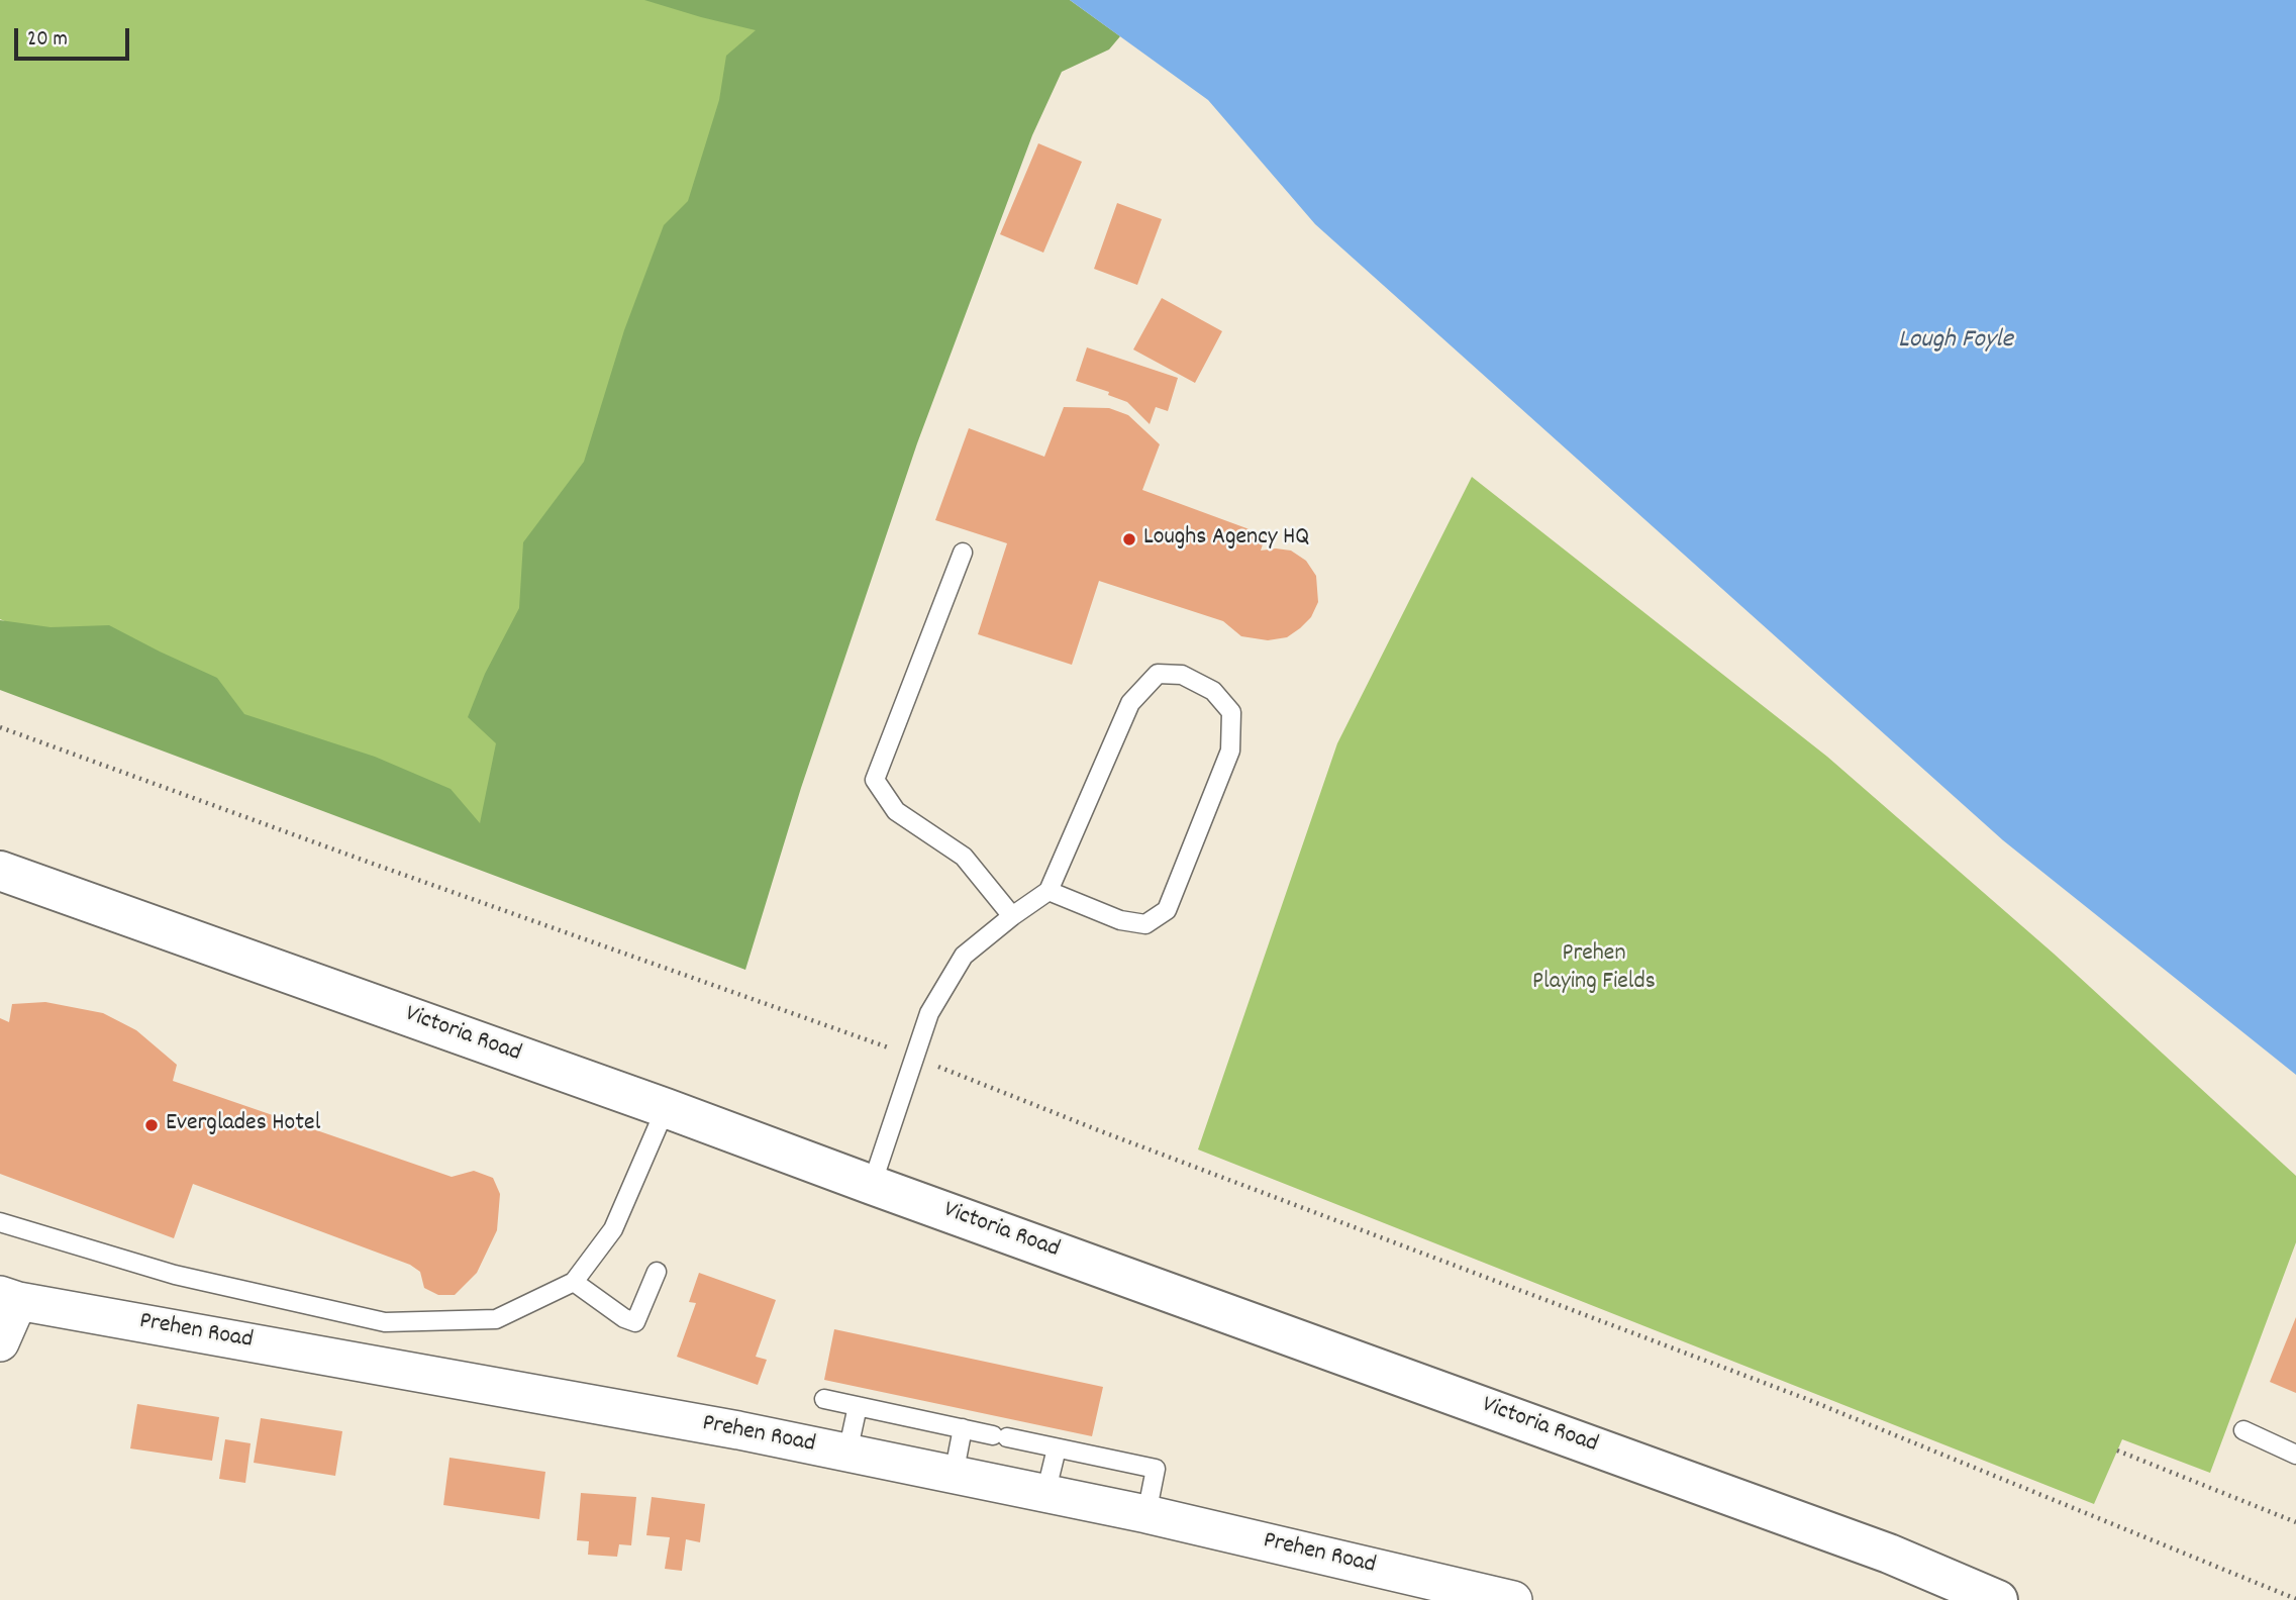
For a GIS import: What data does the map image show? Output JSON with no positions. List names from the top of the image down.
{
  "streets": {
    "highway": ["Victoria Road"],
    "street": ["Prehen Road"]
  },
  "water": ["Lough Foyle"],
  "parks": ["Prehen Playing Fields"],
  "places": ["Loughs Agency HQ", "Everglades Hotel"],
  "scale_bar": "20 m"
}
